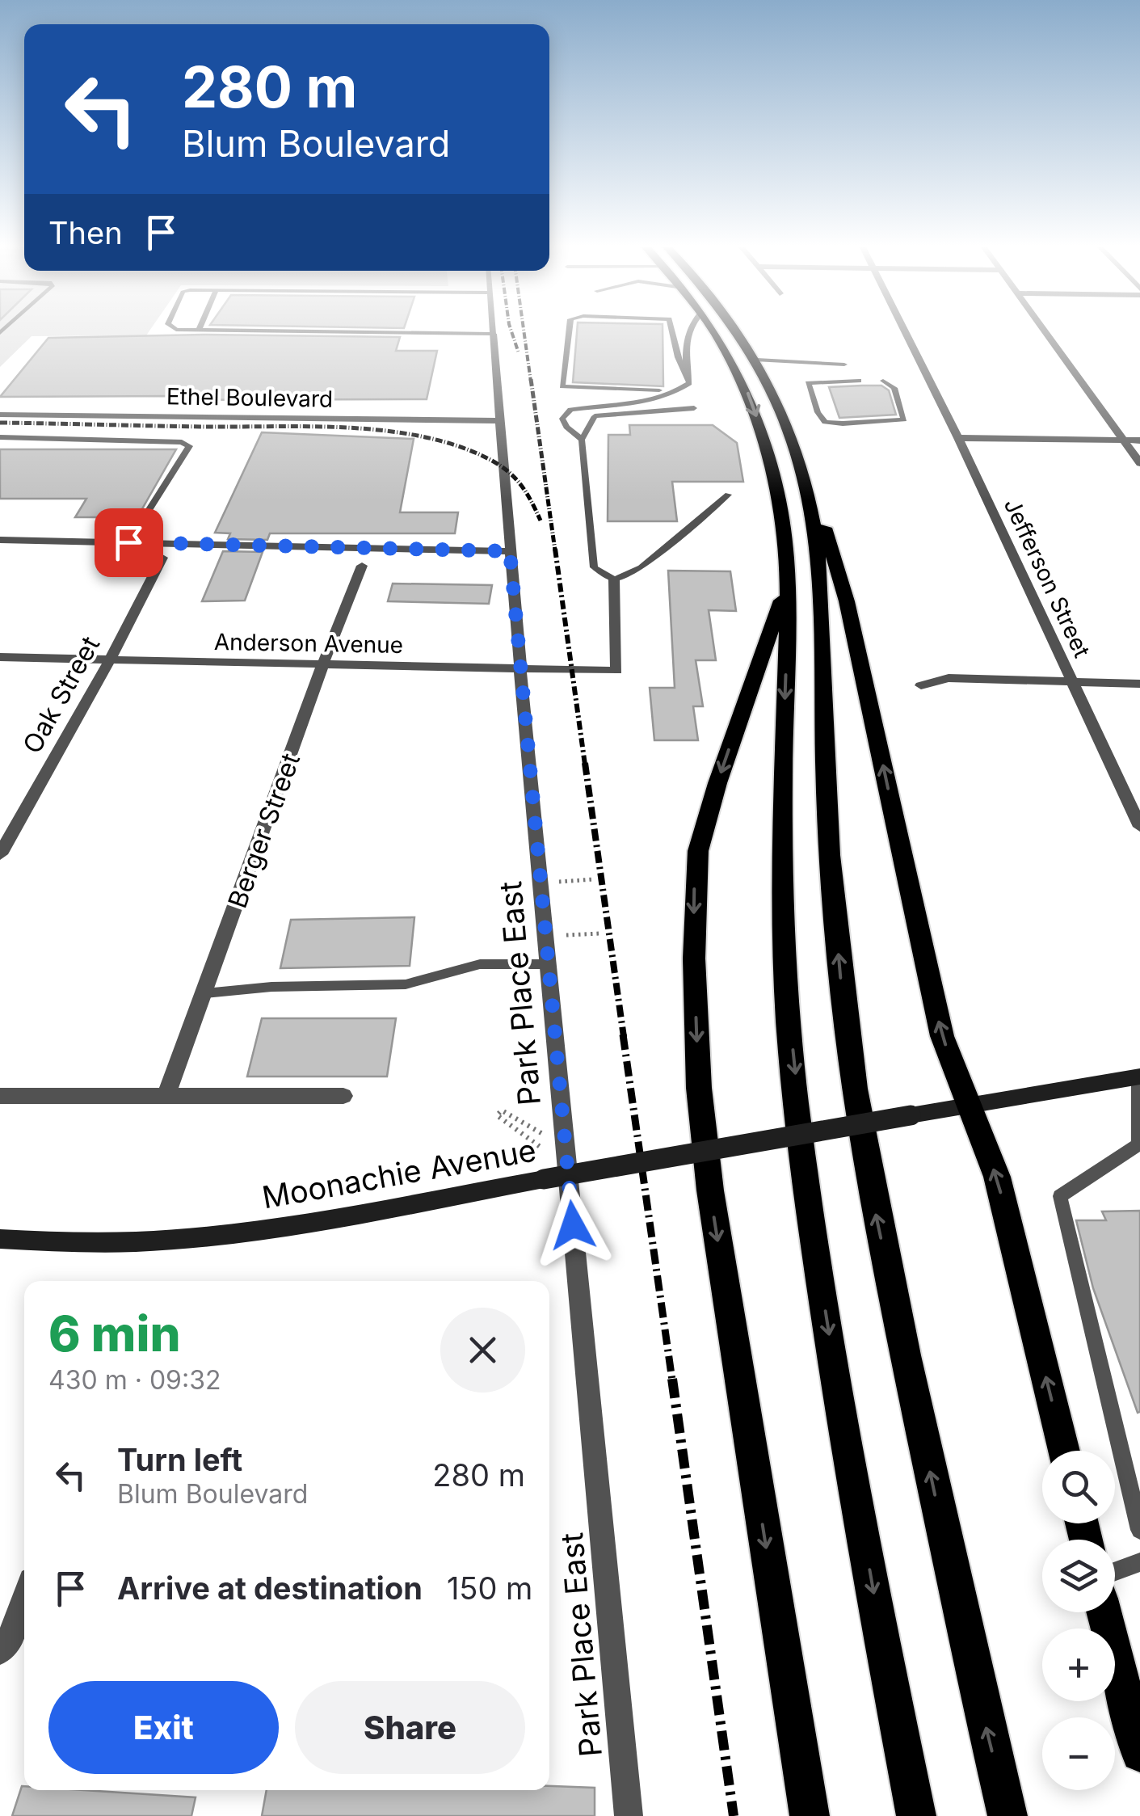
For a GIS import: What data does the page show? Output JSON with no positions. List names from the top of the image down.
{
  "streets": {
    "main road": ["Moonachie Avenue"],
    "street": [
      "Ethel Boulevard",
      "Jefferson Street",
      "Anderson Avenue",
      "Oak Street",
      "Berger Street",
      "Park Place East"
    ]
  },
  "crossings": [
    ["Ethel Boulevard", "Park Place East"],
    ["Anderson Avenue", "Oak Street"],
    ["Anderson Avenue", "Berger Street"],
    ["Anderson Avenue", "Park Place East"]
  ],
  "page": {
    "turn": ["280 m", "Blum Boulevard"],
    "then": "Then",
    "heading": ["6 min", "430 m · 09:32"],
    "list": [
      {
        "name": "Turn left",
        "note": "Blum Boulevard",
        "value": "280 m"
      },
      {
        "name": "Arrive at destination",
        "value": "150 m"
      }
    ],
    "map_buttons": ["+", "−"],
    "buttons": ["Exit", "Share"]
  }
}
